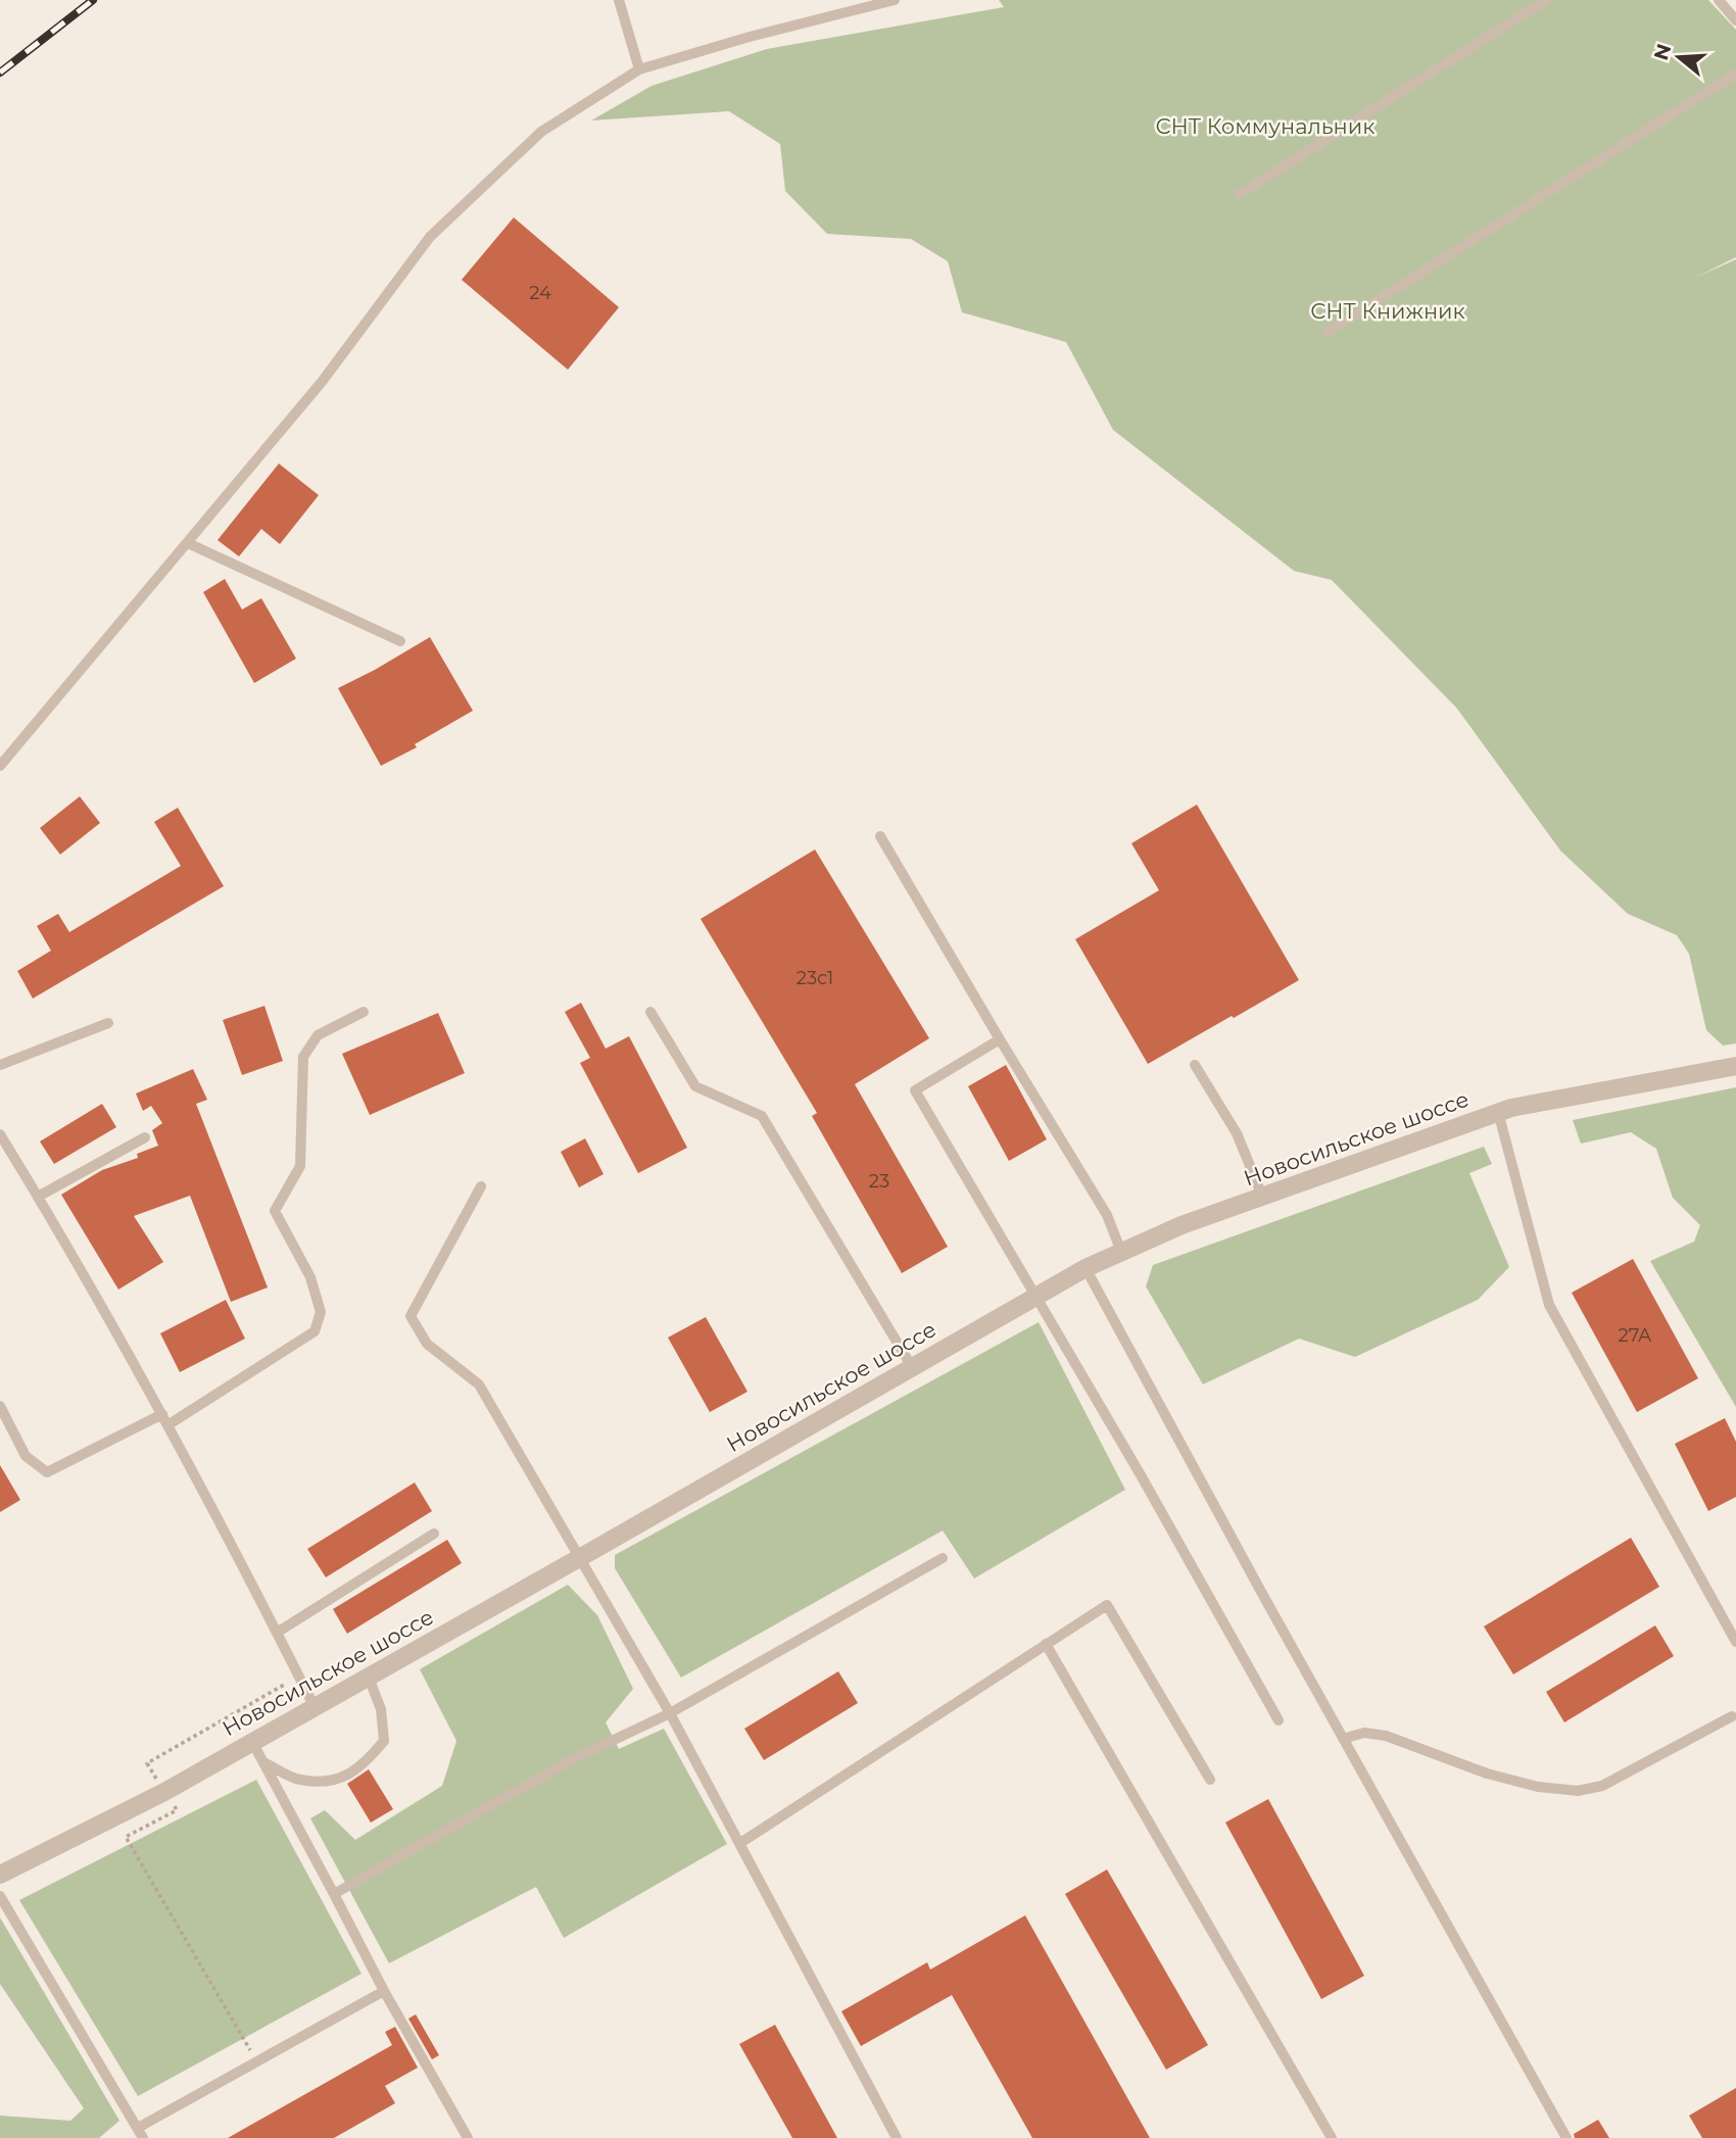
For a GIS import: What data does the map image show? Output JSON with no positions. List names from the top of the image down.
{
  "streets": {
    "street": ["Новосильское шоссе"]
  },
  "parks": ["СНТ Коммунальник", "СНТ Книжник"],
  "house_numbers": [
    "24",
    "23с1",
    "23",
    "27А"
  ],
  "north": "left"
}
